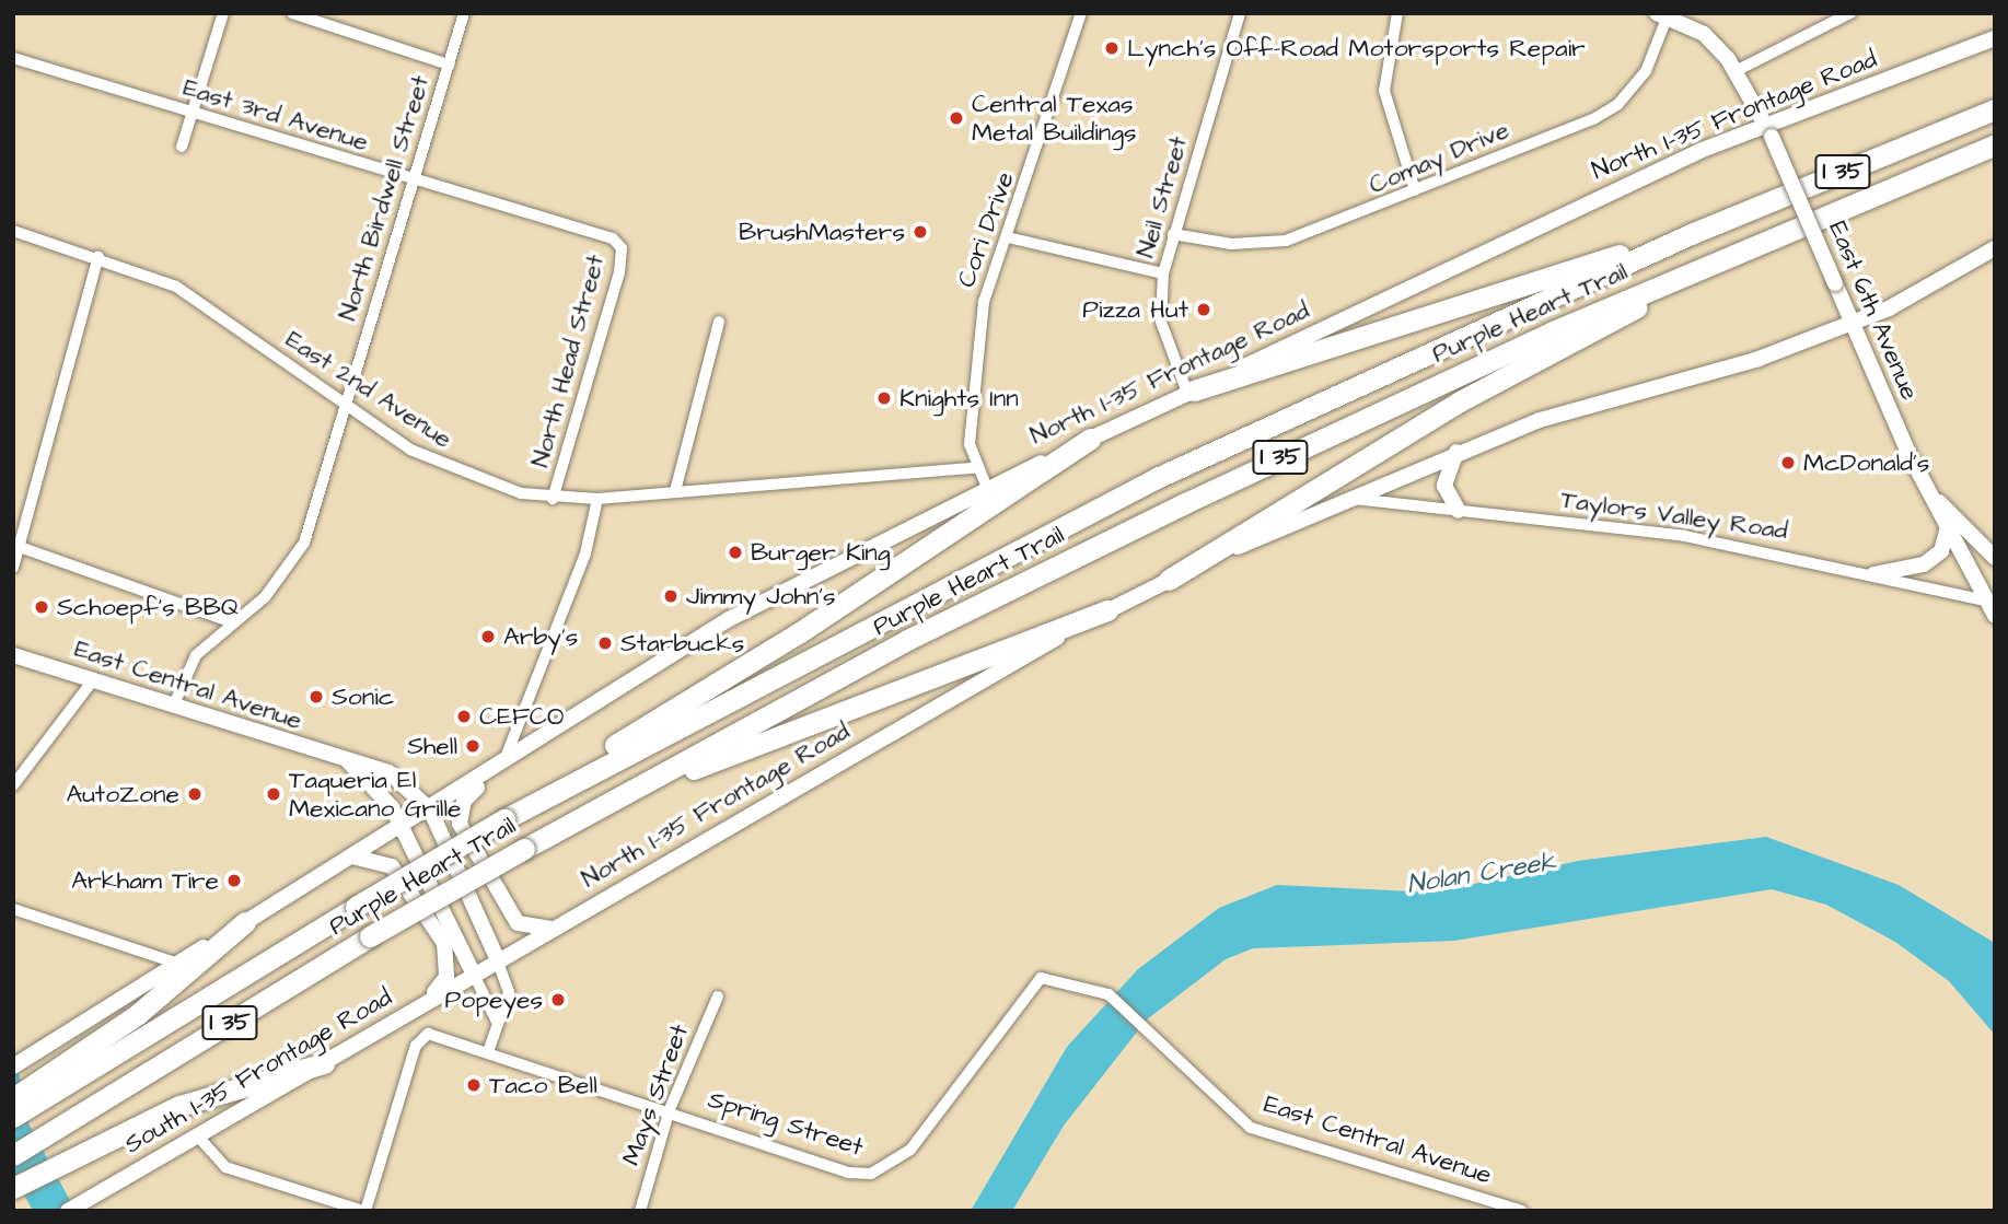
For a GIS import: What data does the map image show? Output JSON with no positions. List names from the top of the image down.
{
  "streets": {
    "highway": ["I 35", "Purple Heart Trail"],
    "main road": [
      "North I-35 Frontage Road",
      "East 6th Avenue",
      "East Central Avenue",
      "South I-35 Frontage Road"
    ],
    "street": [
      "East 3rd Avenue",
      "Comay Drive",
      "Neil Street",
      "North Birdwell Street",
      "Cori Drive",
      "North Head Street",
      "East 2nd Avenue",
      "Taylors Valley Road",
      "Mays Street",
      "Spring Street"
    ]
  },
  "crossings": [
    ["East 3rd Avenue", "North Birdwell Street"],
    ["East 3rd Avenue", "North Head Street"],
    ["North I-35 Frontage Road", "Neil Street"],
    ["North I-35 Frontage Road", "East 6th Avenue"],
    ["North I-35 Frontage Road", "Taylors Valley Road"],
    ["North I-35 Frontage Road", "East Central Avenue"],
    ["North I-35 Frontage Road", "South I-35 Frontage Road"],
    ["Comay Drive", "Neil Street"],
    ["Comay Drive", "East 6th Avenue"],
    ["North Birdwell Street", "East 2nd Avenue"],
    ["North Birdwell Street", "East Central Avenue"],
    ["Cori Drive", "East 2nd Avenue"],
    ["East 6th Avenue", "Taylors Valley Road"],
    ["North Head Street", "East 2nd Avenue"],
    ["East Central Avenue", "Spring Street"],
    ["Mays Street", "Spring Street"]
  ],
  "water": ["Nolan Creek"],
  "places": [
    "Lynch's Off-Road Motorsports Repair",
    "Central Texas Metal Buildings",
    "BrushMasters",
    "Pizza Hut",
    "Knights Inn",
    "McDonald's",
    "Burger King",
    "Jimmy John's",
    "Schoepf's BBQ",
    "Arby's",
    "Starbucks",
    "Sonic",
    "CEFCO",
    "Shell",
    "AutoZone",
    "Taqueria El Mexicano Grille",
    "Arkham Tire",
    "Popeyes",
    "Taco Bell"
  ]
}
